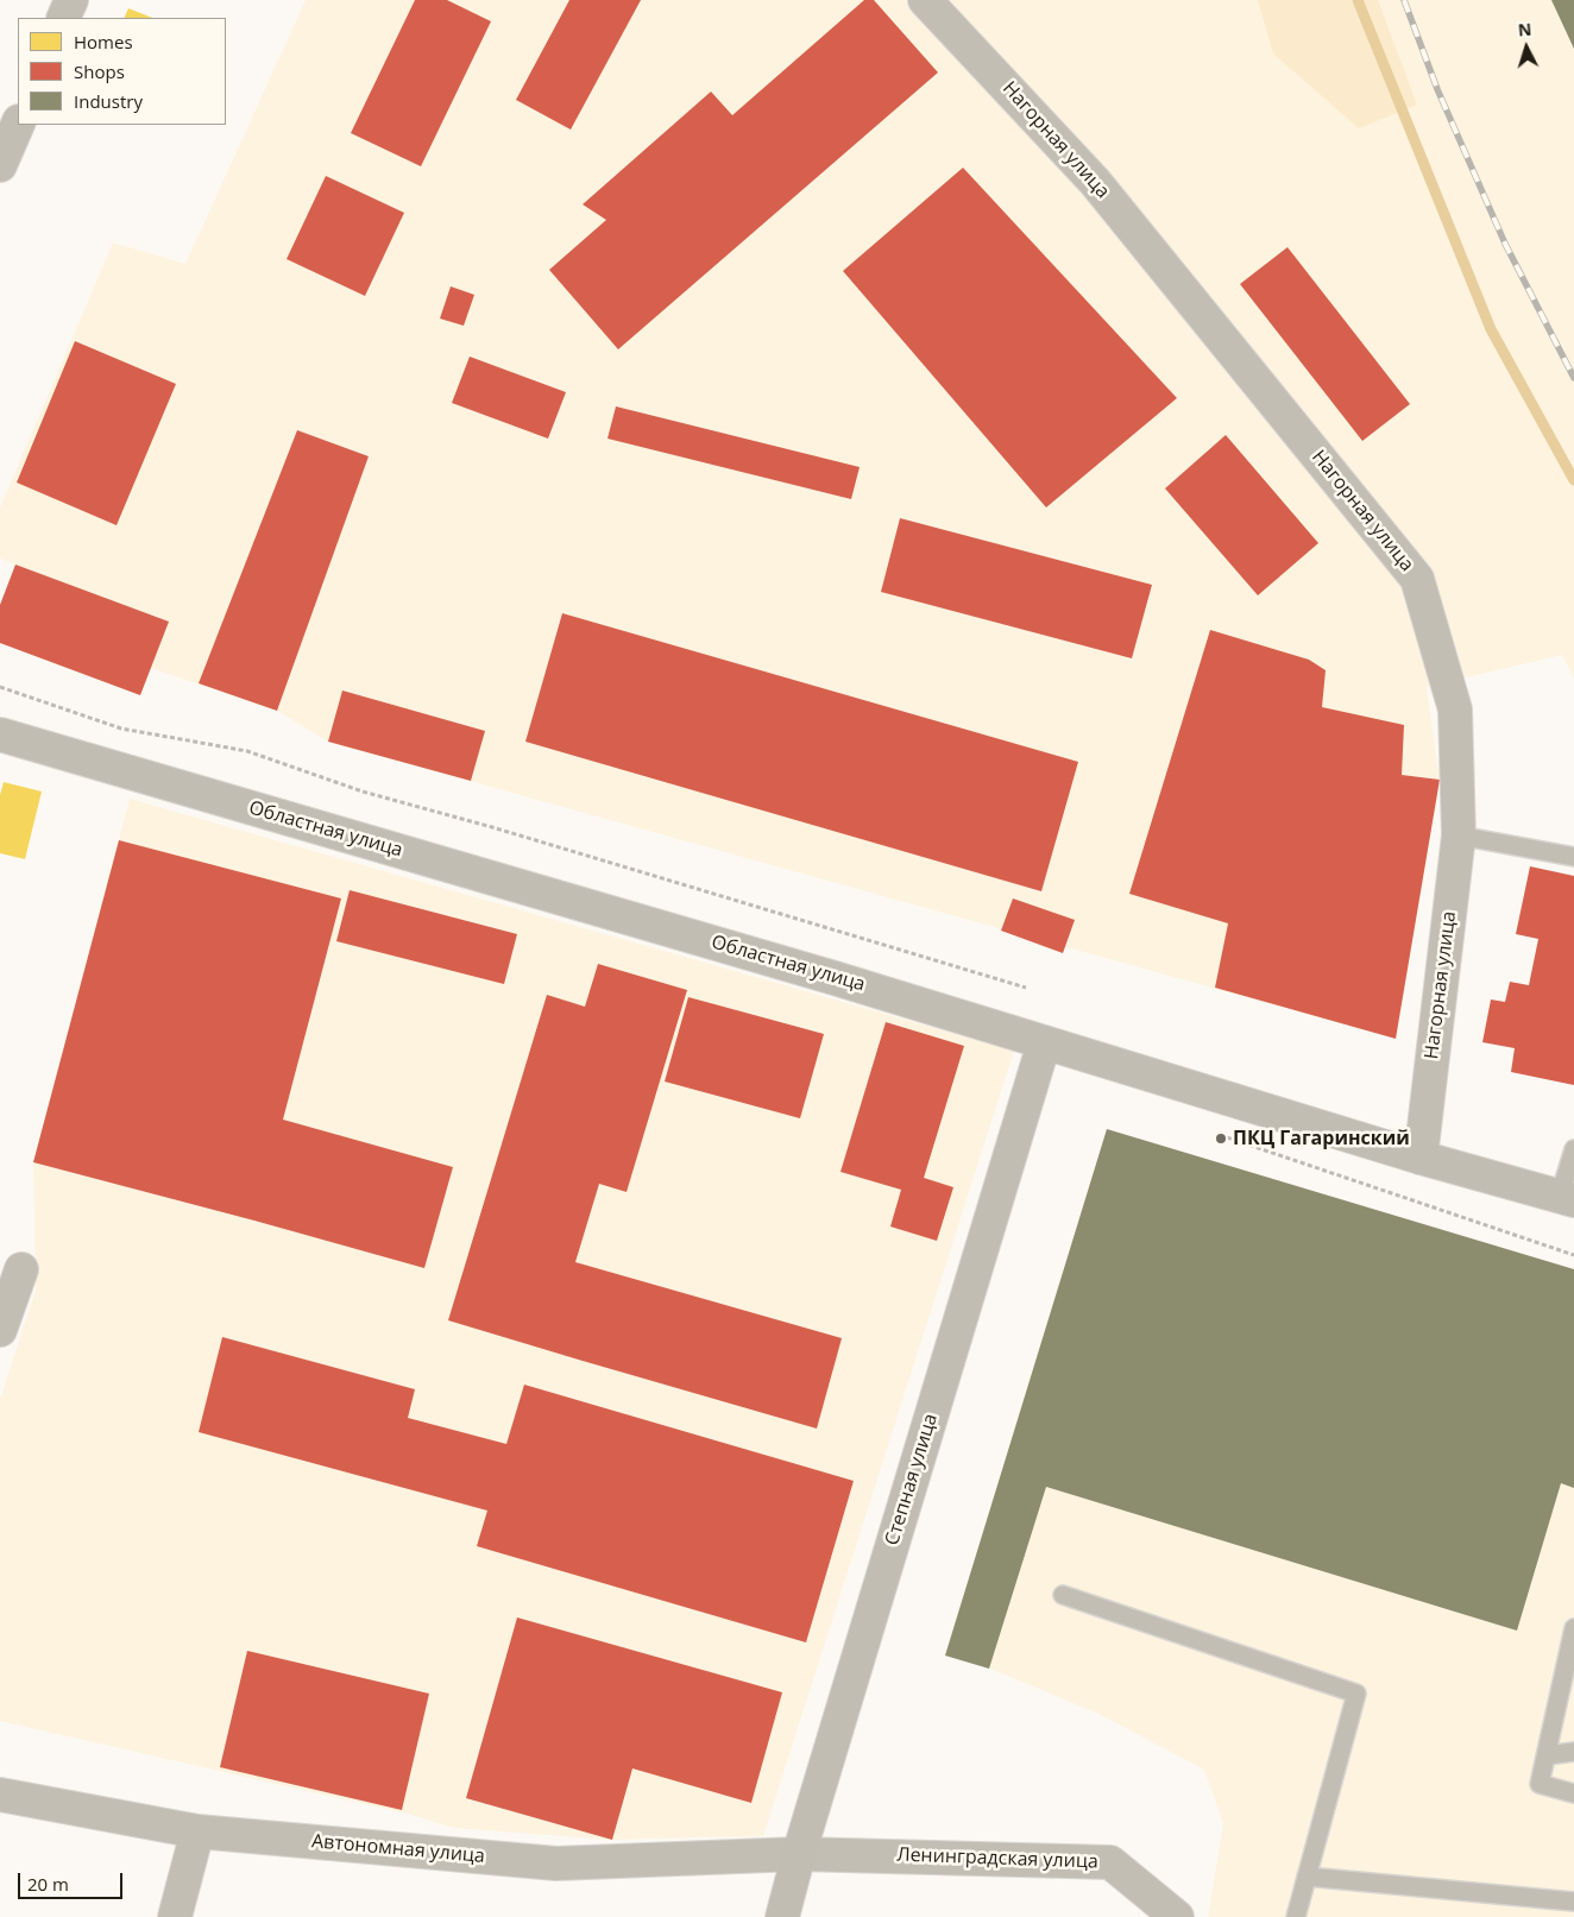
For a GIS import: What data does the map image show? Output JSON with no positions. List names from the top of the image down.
{
  "streets": {
    "main road": ["Областная улица", "Степная улица"],
    "street": ["Нагорная улица", "Автономная улица", "Ленинградская улица"]
  },
  "crossings": [
    ["Нагорная улица", "Областная улица"],
    ["Областная улица", "Степная улица"],
    ["Степная улица", "Автономная улица"],
    ["Степная улица", "Ленинградская улица"],
    ["Автономная улица", "Ленинградская улица"]
  ],
  "places": ["ПКЦ Гагаринский"],
  "legend": ["Homes", "Shops", "Industry"],
  "scale_bar": "20 m",
  "north": "top"
}
